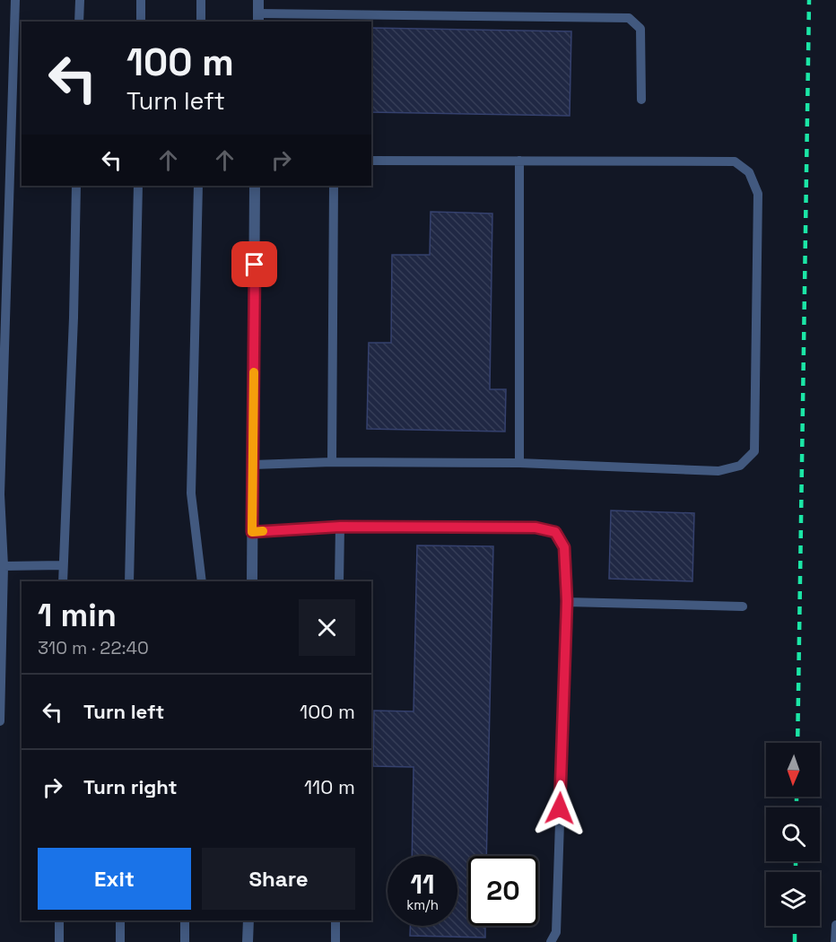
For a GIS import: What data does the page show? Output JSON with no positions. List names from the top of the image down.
{
  "north": "bottom",
  "page": {
    "turn": ["100 m", "Turn left"],
    "heading": ["1 min", "310 m · 22:40"],
    "list": [
      {
        "name": "Turn left",
        "value": "100 m"
      },
      {
        "name": "Turn right",
        "value": "110 m"
      }
    ],
    "buttons": ["Exit", "Share"],
    "speed": "11 km/h",
    "limit": "20"
  }
}
